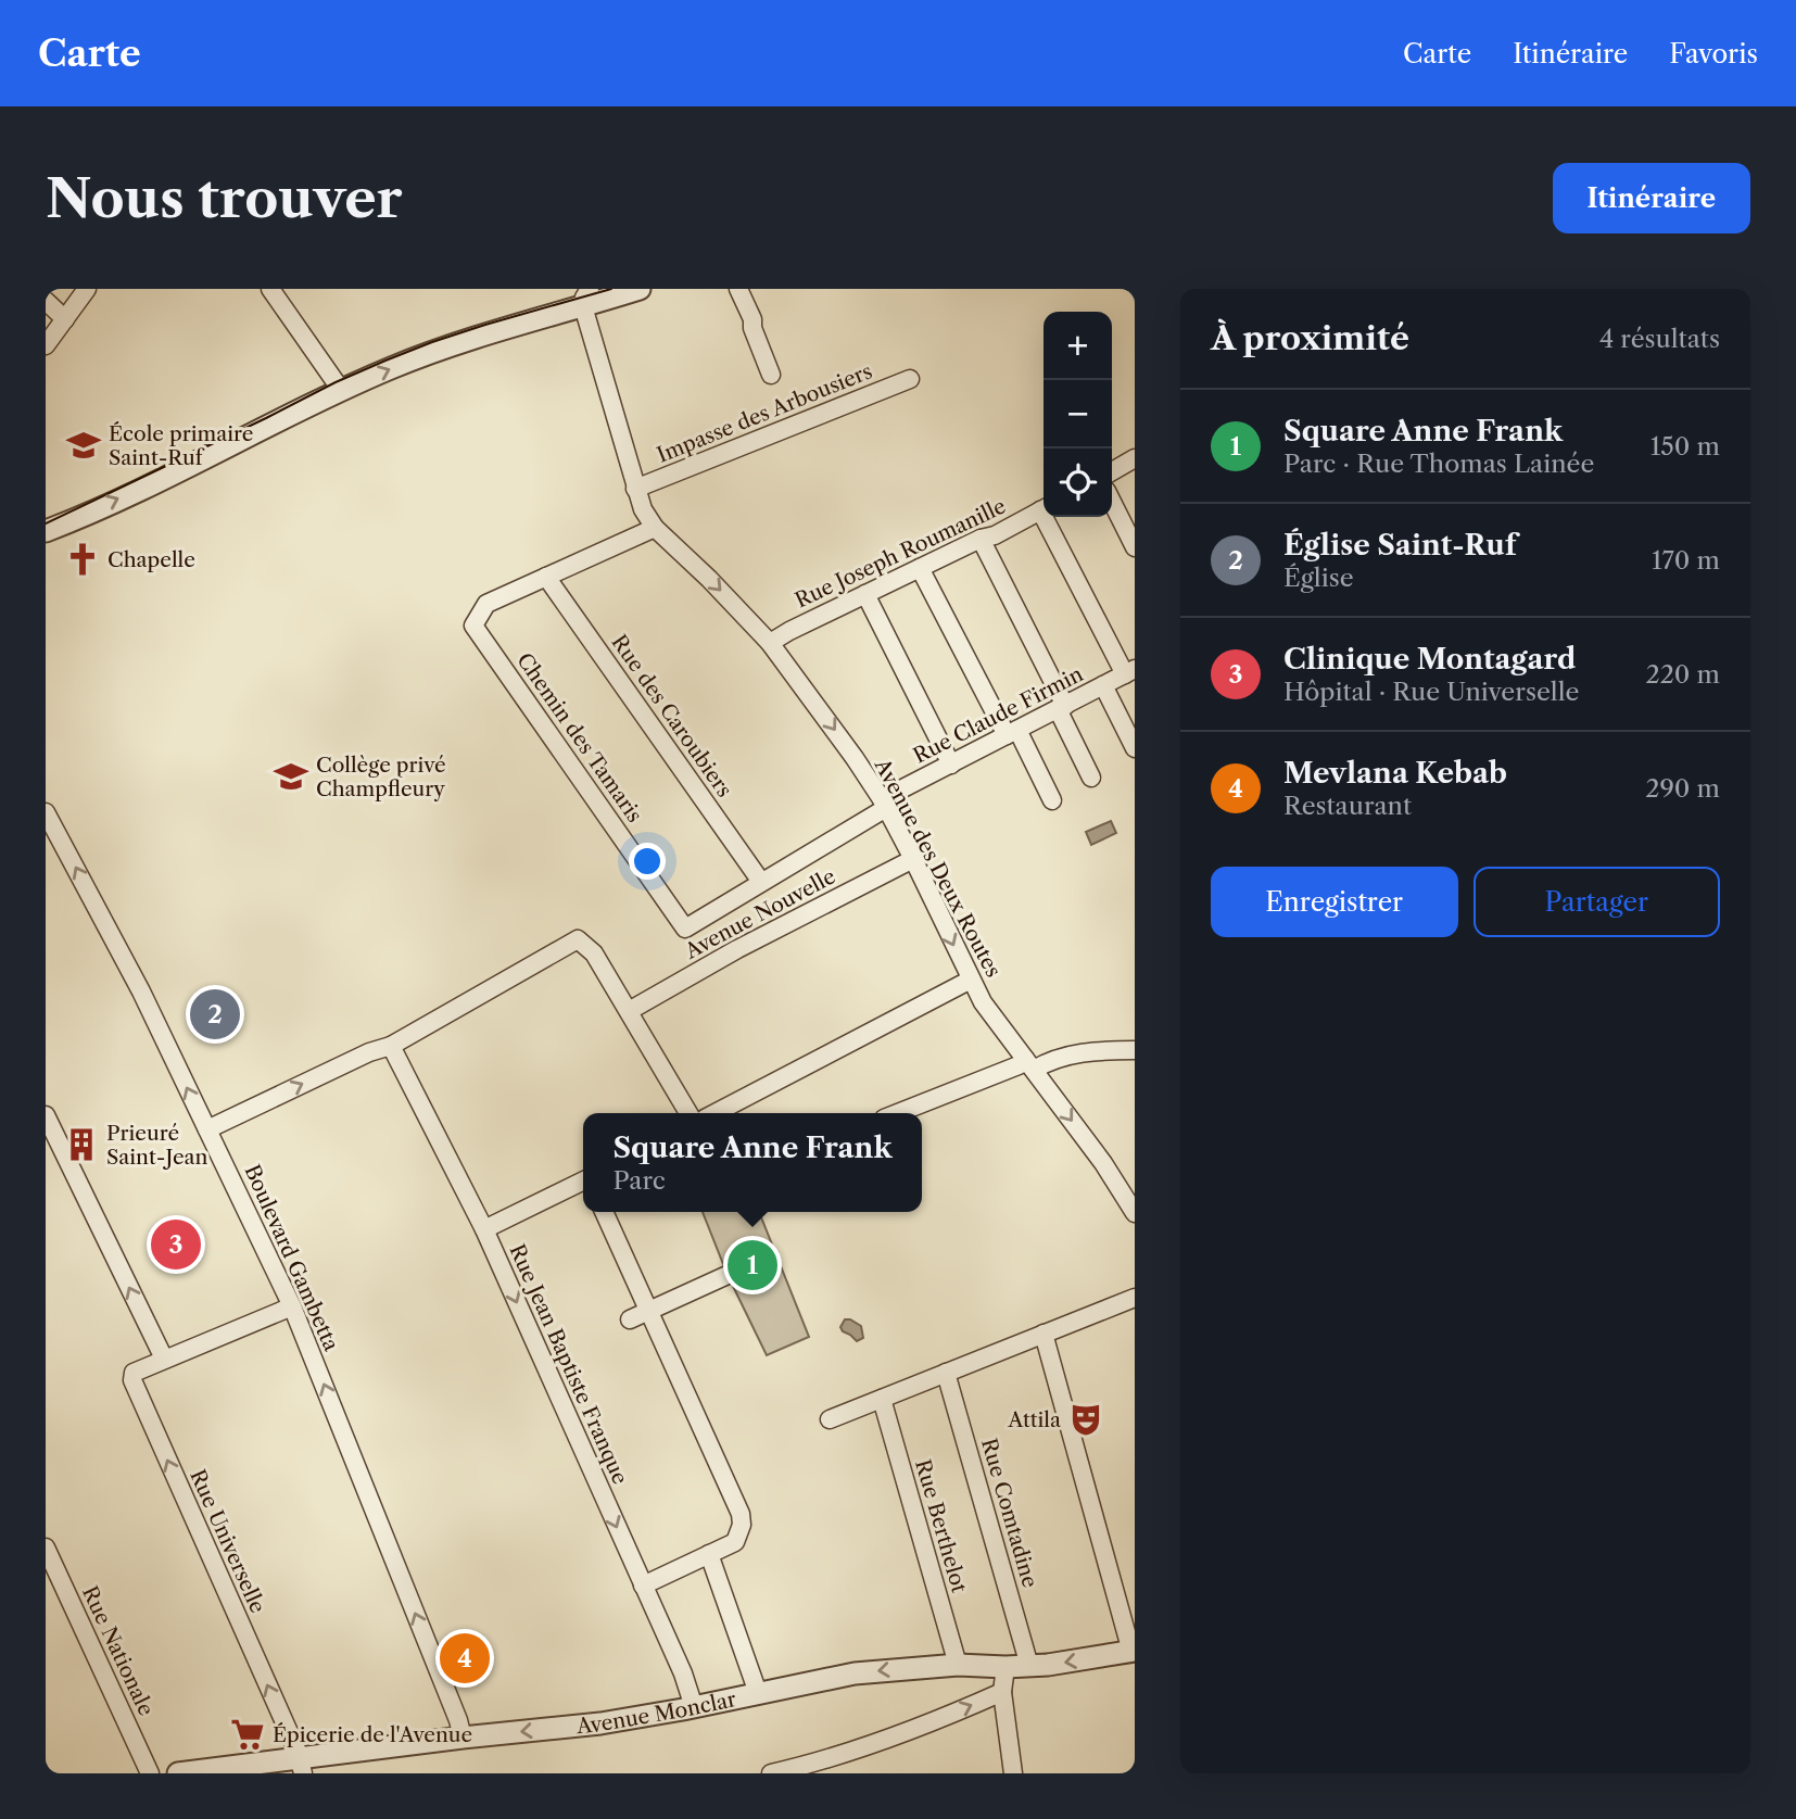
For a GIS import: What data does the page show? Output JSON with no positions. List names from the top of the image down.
{
  "streets": {
    "street": [
      "Impasse des Arbousiers",
      "Rue Joseph Roumanille",
      "Rue Claude Firmin",
      "Rue des Caroubiers",
      "Chemin des Tamaris",
      "Avenue des Deux Routes",
      "Avenue Nouvelle",
      "Boulevard Gambetta",
      "Rue Jean Baptiste Franque",
      "Rue Comtadine",
      "Rue Berthelot",
      "Rue Universelle",
      "Rue Nationale",
      "Avenue Monclar"
    ]
  },
  "crossings": [
    ["Impasse des Arbousiers", "Avenue des Deux Routes"],
    ["Rue Joseph Roumanille", "Avenue des Deux Routes"],
    ["Rue Claude Firmin", "Chemin des Tamaris"],
    ["Rue Claude Firmin", "Avenue des Deux Routes"],
    ["Rue des Caroubiers", "Chemin des Tamaris"],
    ["Chemin des Tamaris", "Avenue des Deux Routes"],
    ["Avenue des Deux Routes", "Avenue Nouvelle"],
    ["Boulevard Gambetta", "Rue Universelle"],
    ["Boulevard Gambetta", "Avenue Monclar"],
    ["Rue Jean Baptiste Franque", "Avenue Monclar"],
    ["Rue Comtadine", "Avenue Monclar"],
    ["Rue Berthelot", "Avenue Monclar"],
    ["Rue Universelle", "Avenue Monclar"]
  ],
  "one_way": ["Boulevard Gambetta", "Rue Jean Baptiste Franque"],
  "places": {
    "school or university": ["École primaire Saint-Ruf", "Collège privé Champfleury"],
    "church": ["Chapelle"],
    "building": ["Prieuré Saint-Jean"],
    "theatre": ["Attila"],
    "supermarket": ["Épicerie de l'Avenue"]
  },
  "page": {
    "header": "Carte",
    "nav": ["Carte", "Itinéraire", "Favoris"],
    "buttons": [
      "Itinéraire",
      ["Enregistrer", "Partager"]
    ],
    "title": "Nous trouver",
    "heading": ["À proximité", "4 résultats"],
    "map_buttons": ["+", "−"],
    "list": [
      {
        "mark": "1",
        "name": "Square Anne Frank",
        "note": "Parc · Rue Thomas Lainée",
        "value": "150 m"
      },
      {
        "mark": "2",
        "name": "Église Saint-Ruf",
        "note": "Église",
        "value": "170 m"
      },
      {
        "mark": "3",
        "name": "Clinique Montagard",
        "note": "Hôpital · Rue Universelle",
        "value": "220 m"
      },
      {
        "mark": "4",
        "name": "Mevlana Kebab",
        "note": "Restaurant",
        "value": "290 m"
      }
    ],
    "pins": [
      "2",
      "3",
      "1",
      "4"
    ],
    "popup": ["Square Anne Frank", "Parc"]
  }
}
